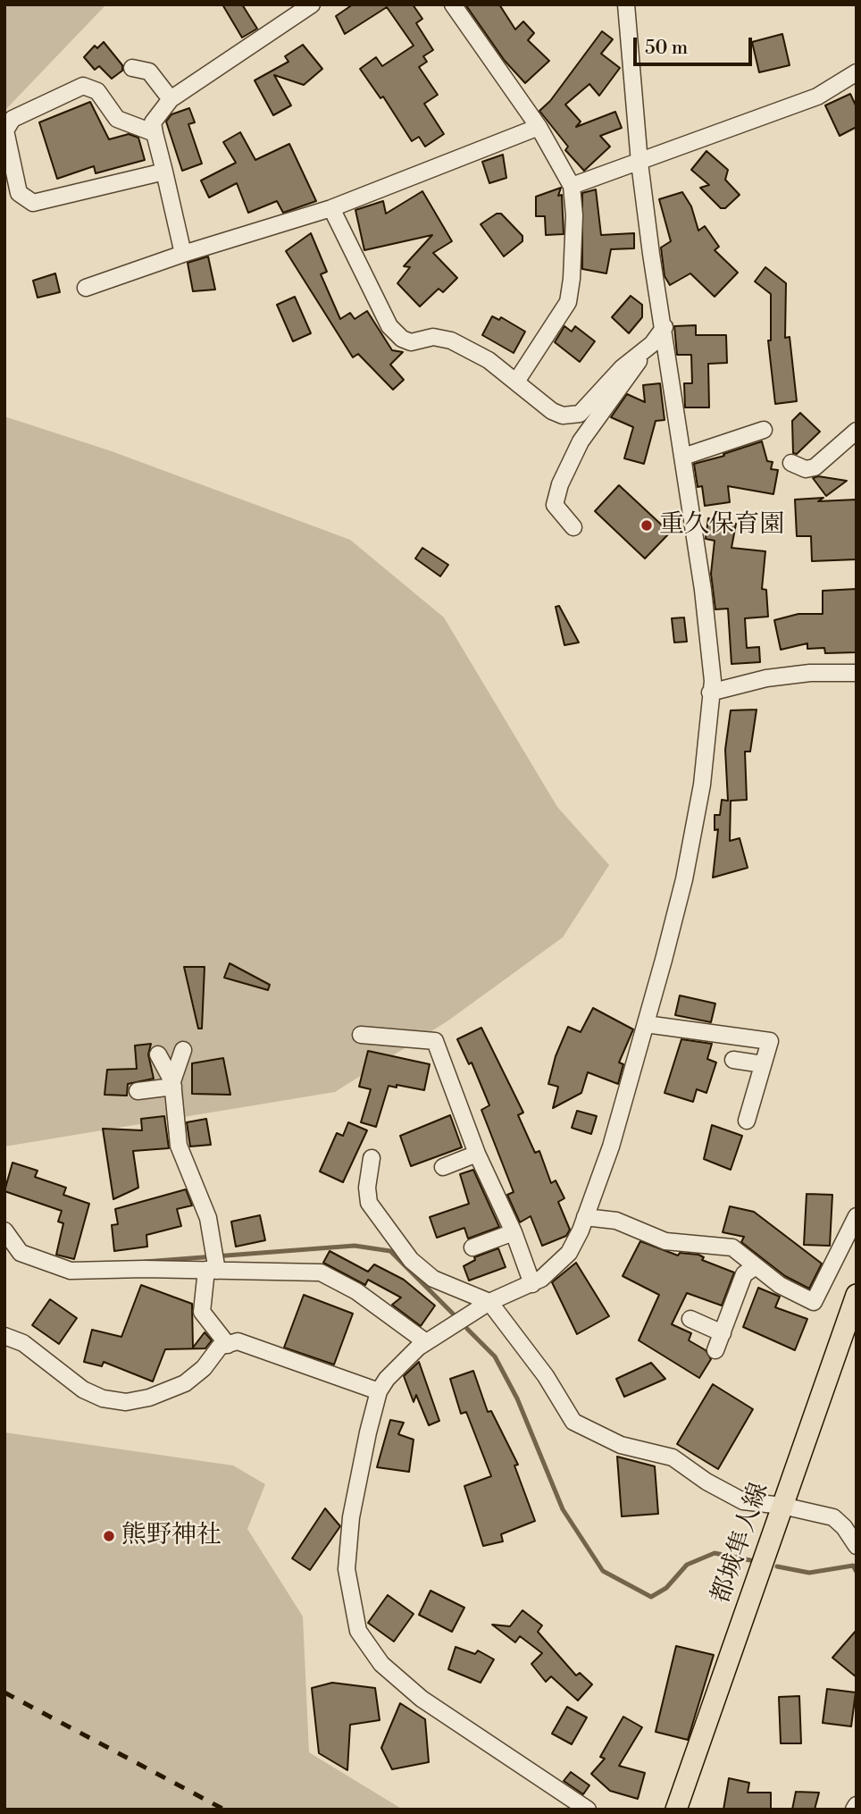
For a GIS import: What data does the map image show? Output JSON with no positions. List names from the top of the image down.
{
  "streets": {
    "main road": ["都城隼人線"]
  },
  "places": ["重久保育園", "熊野神社"],
  "scale_bar": "50 m"
}
